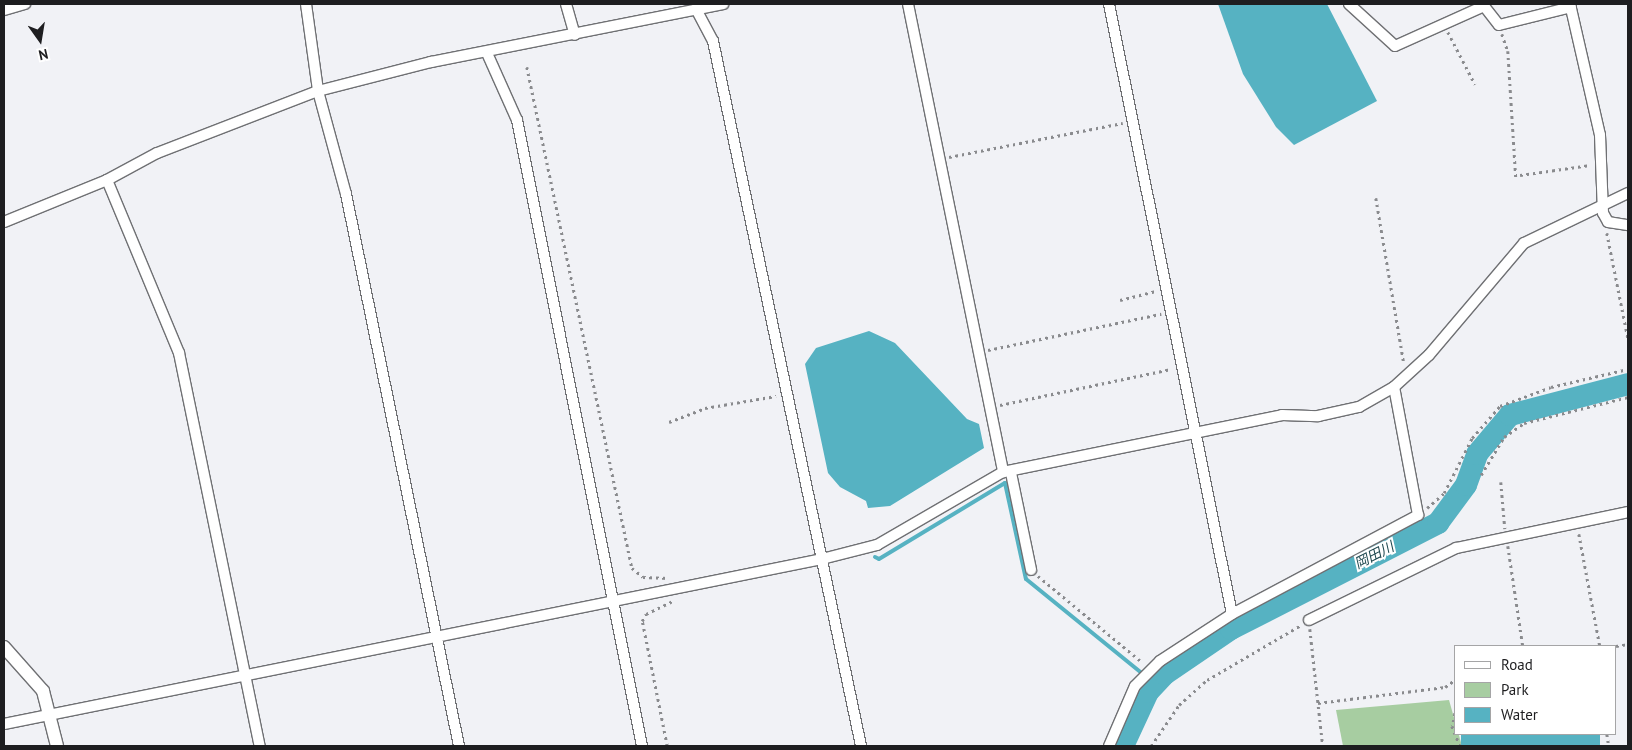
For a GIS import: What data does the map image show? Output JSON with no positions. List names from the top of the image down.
{
  "water": ["岡田川"],
  "legend": ["Road", "Park", "Water"],
  "north": "bottom"
}
